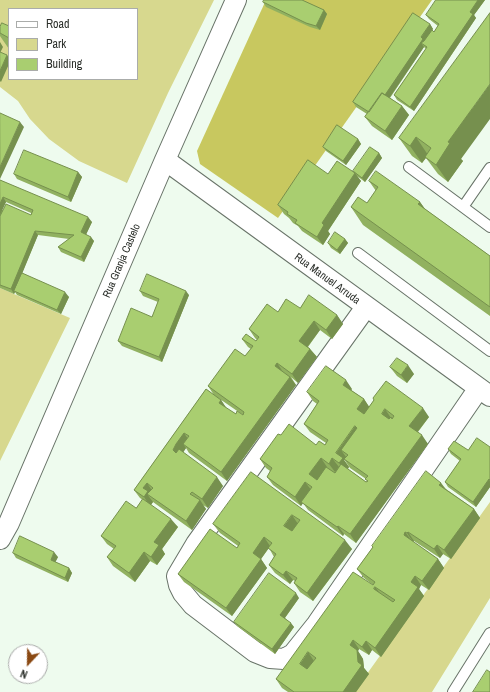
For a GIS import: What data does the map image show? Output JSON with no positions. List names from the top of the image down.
{
  "streets": {
    "street": ["Rua Granja Castelo", "Rua Manuel Arruda"]
  },
  "crossings": [
    ["Rua Granja Castelo", "Rua Manuel Arruda"]
  ],
  "legend": ["Road", "Park", "Building"],
  "north": "bottom"
}
